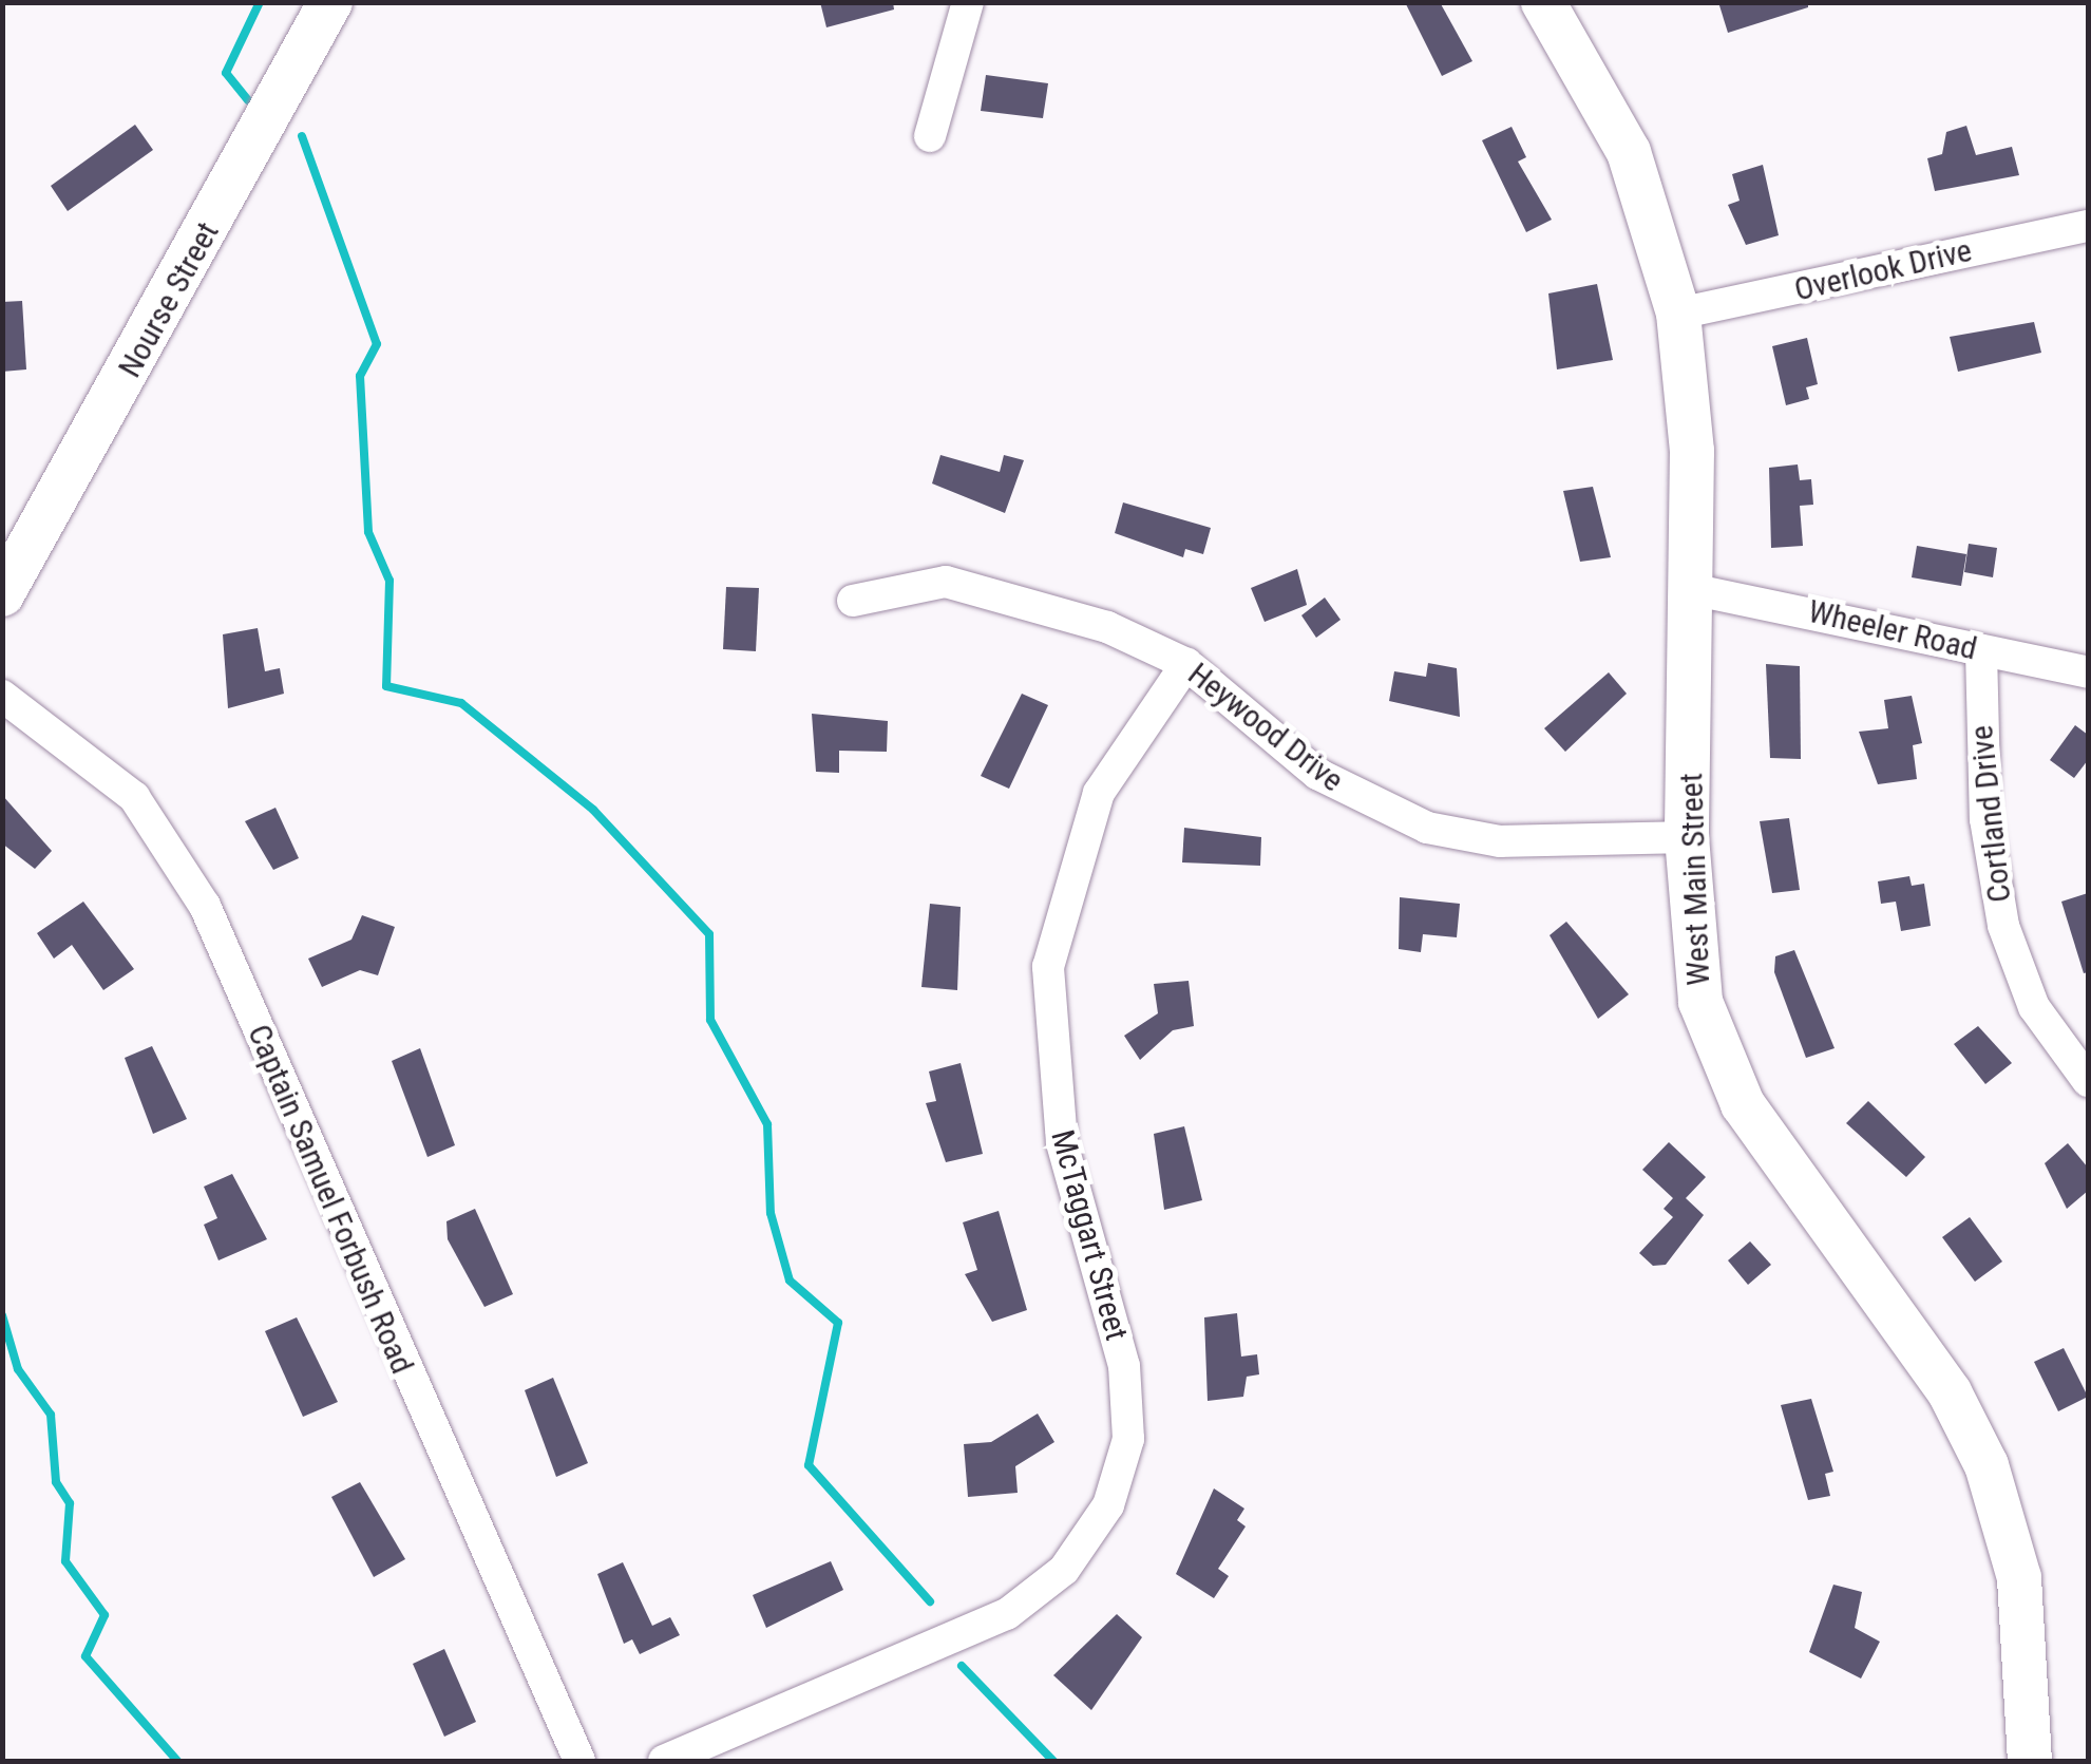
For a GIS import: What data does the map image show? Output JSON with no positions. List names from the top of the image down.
{
  "streets": {
    "street": [
      "Overlook Drive",
      "Nourse Street",
      "Wheeler Road",
      "Heywood Drive",
      "Cortland Drive",
      "West Main Street",
      "Captain Samuel Forbush Road",
      "McTaggart Street"
    ]
  },
  "crossings": [
    ["Overlook Drive", "West Main Street"],
    ["Wheeler Road", "Cortland Drive"],
    ["Wheeler Road", "West Main Street"],
    ["Heywood Drive", "West Main Street"],
    ["Heywood Drive", "McTaggart Street"]
  ]
}
